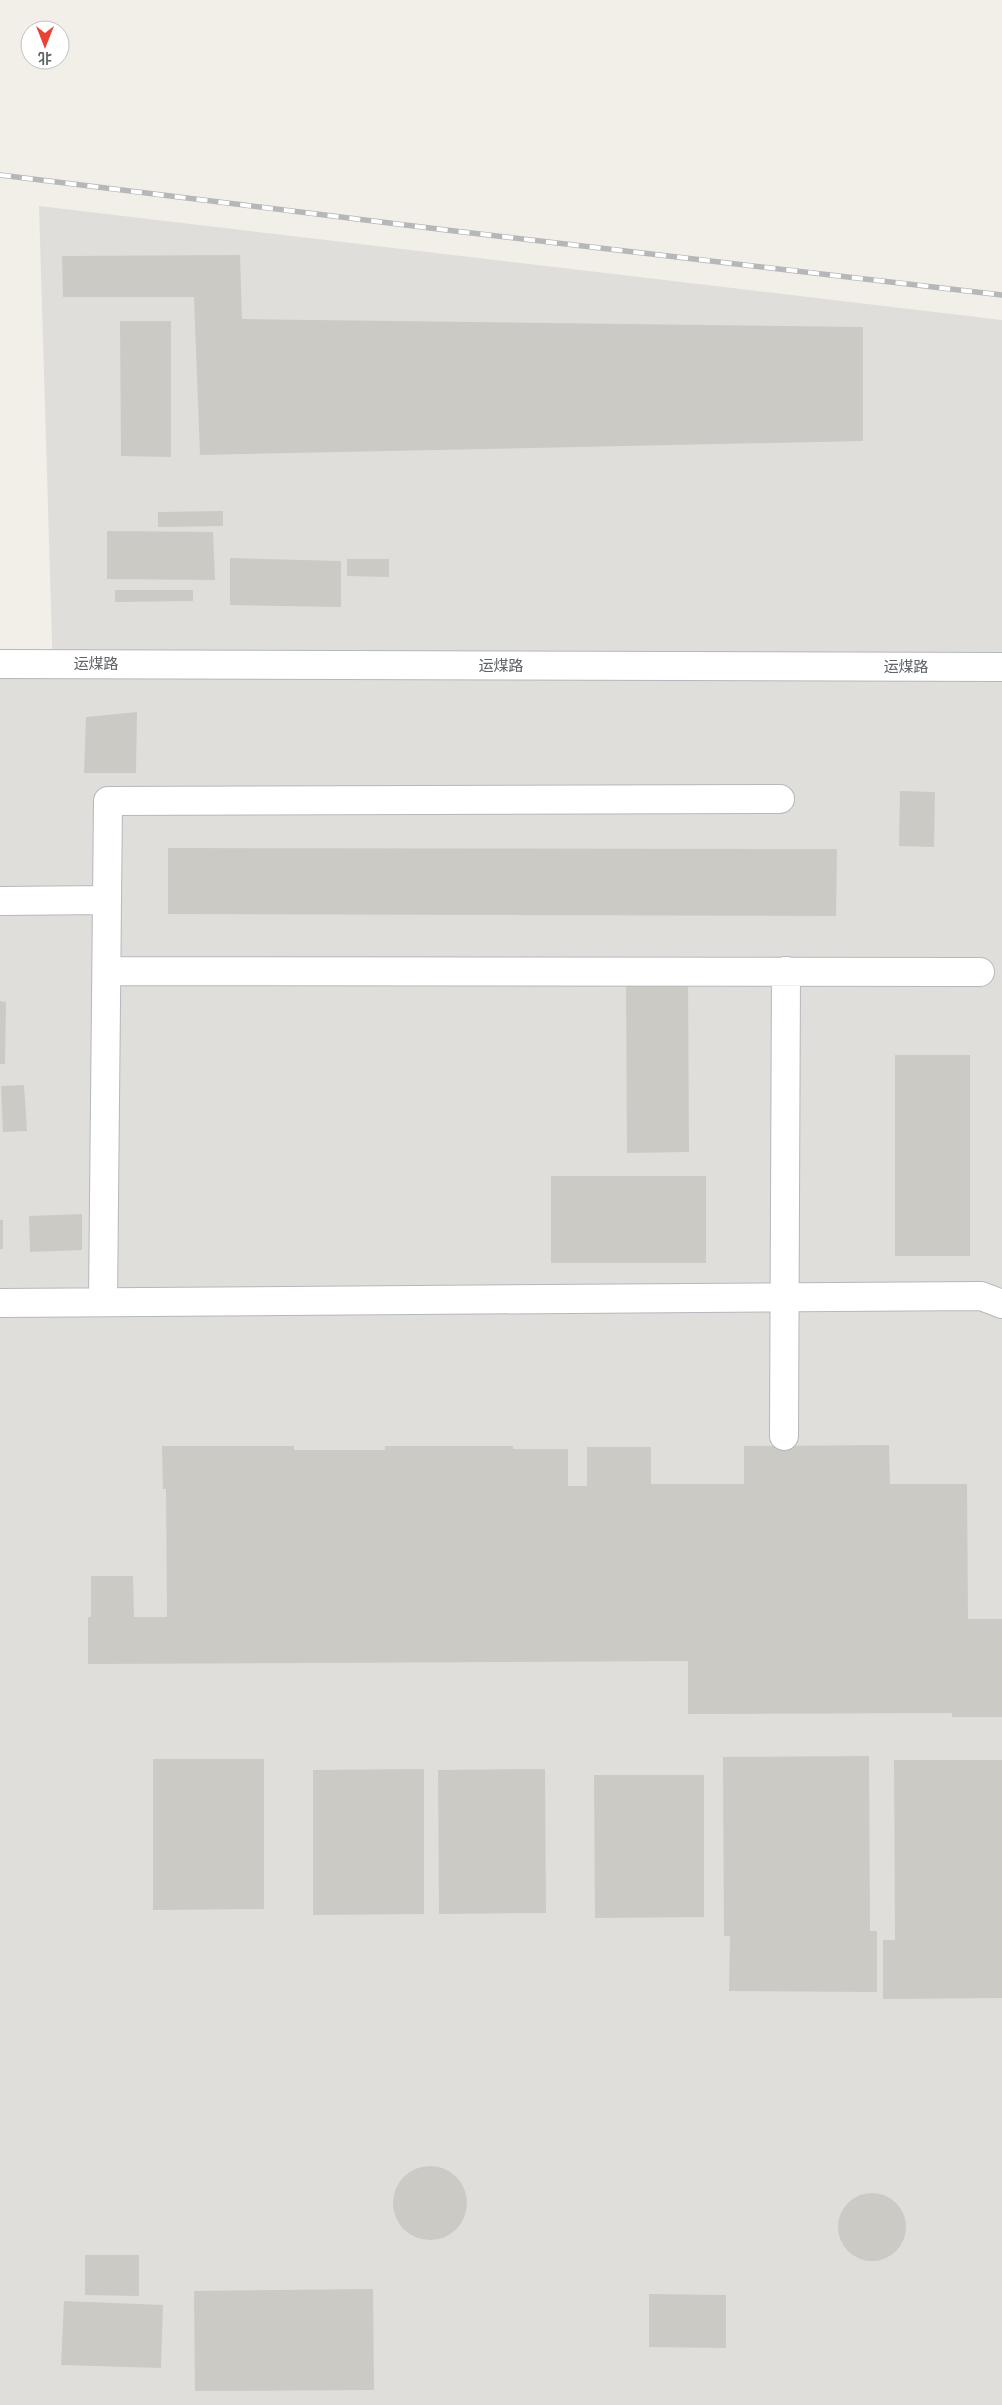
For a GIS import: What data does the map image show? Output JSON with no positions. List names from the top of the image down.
{
  "streets": {
    "street": ["运煤路"]
  },
  "north": "bottom"
}
